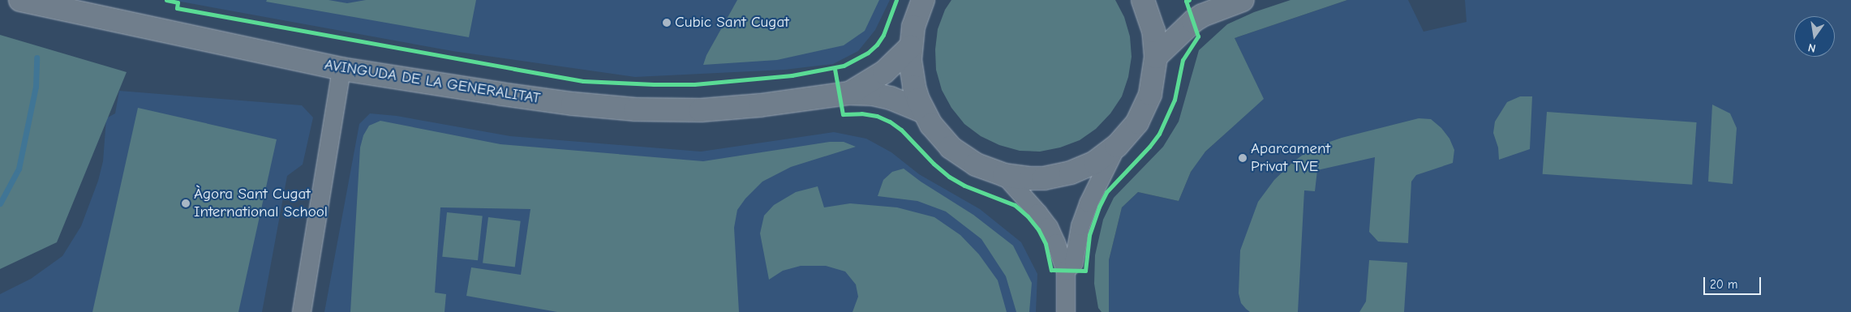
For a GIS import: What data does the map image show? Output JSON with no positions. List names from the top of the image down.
{
  "streets": {
    "street": ["AVINGUDA DE LA GENERALITAT"]
  },
  "places": ["Cubic Sant Cugat", "Aparcament Privat TVE", "Àgora Sant Cugat International School"],
  "scale_bar": "20 m",
  "north": "bottom"
}
